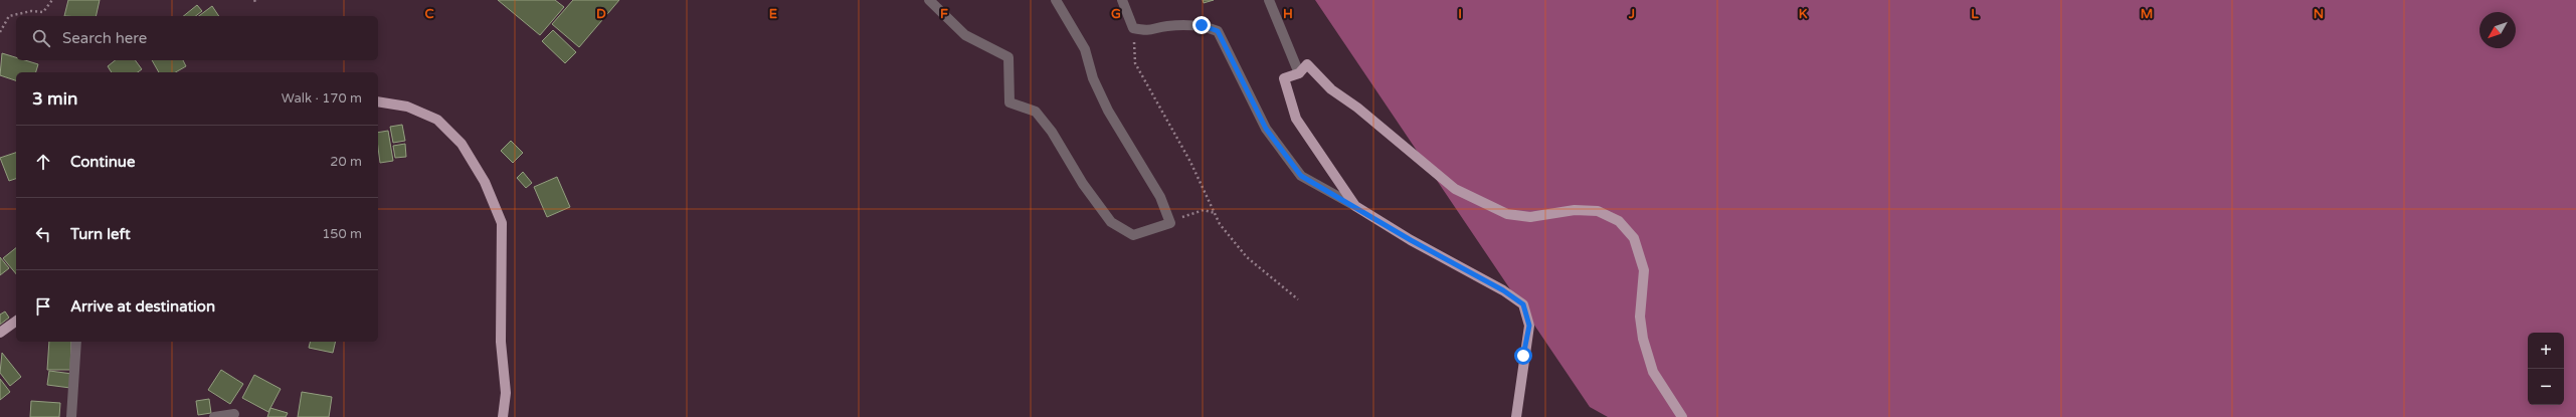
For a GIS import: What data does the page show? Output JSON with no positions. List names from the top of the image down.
{
  "north": "bottom left",
  "page": {
    "search": "Search here",
    "heading": ["3 min", "Walk · 170 m"],
    "list": [
      ["Continue", "20 m"],
      ["Turn left", "150 m"],
      "Arrive at destination"
    ],
    "map_buttons": ["+", "−"]
  },
  "grid": {
    "columns": [
      "C",
      "D",
      "E",
      "F",
      "G",
      "H",
      "I",
      "J",
      "K",
      "L",
      "M",
      "N"
    ]
  }
}
